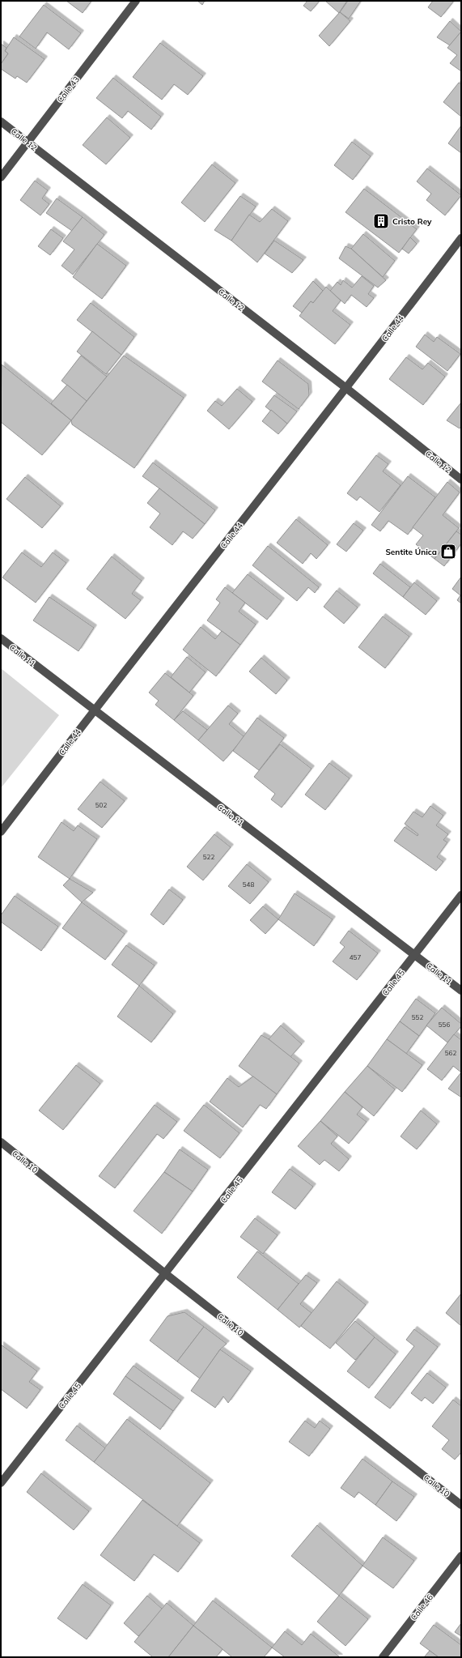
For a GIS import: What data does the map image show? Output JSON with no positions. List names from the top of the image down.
{
  "streets": {
    "street": [
      "Calle 43",
      "Calle 12",
      "Calle 44",
      "Calle 11",
      "Calle 45",
      "Calle 10",
      "Calle 46"
    ]
  },
  "crossings": [
    ["Calle 43", "Calle 12"],
    ["Calle 12", "Calle 44"],
    ["Calle 44", "Calle 11"],
    ["Calle 11", "Calle 45"],
    ["Calle 45", "Calle 10"]
  ],
  "places": {
    "building": ["Cristo Rey"],
    "shop": ["Sentite Única"]
  },
  "house_numbers": [
    "502",
    "522",
    "548",
    "457",
    "552",
    "556",
    "562"
  ]
}
